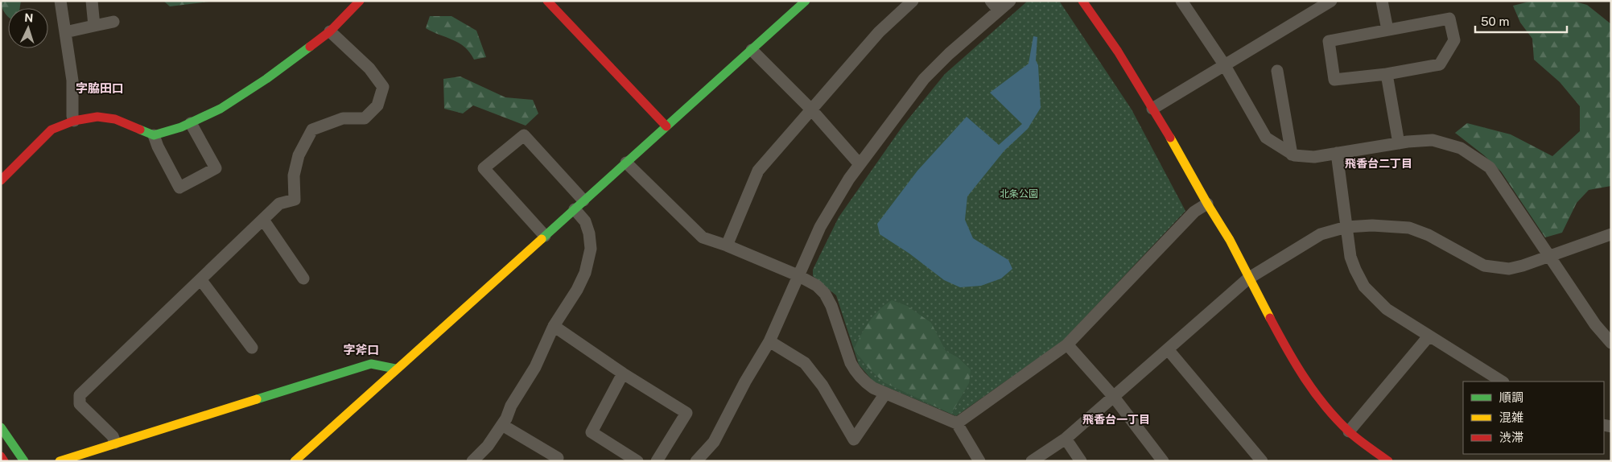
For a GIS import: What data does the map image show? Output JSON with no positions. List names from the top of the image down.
{
  "districts": [
    "字脇田口",
    "飛香台二丁目",
    "字斧口",
    "飛香台一丁目"
  ],
  "parks": ["北条公園"],
  "legend": ["順調", "混雑", "渋滞"],
  "scale_bar": "50 m",
  "north": "top"
}
